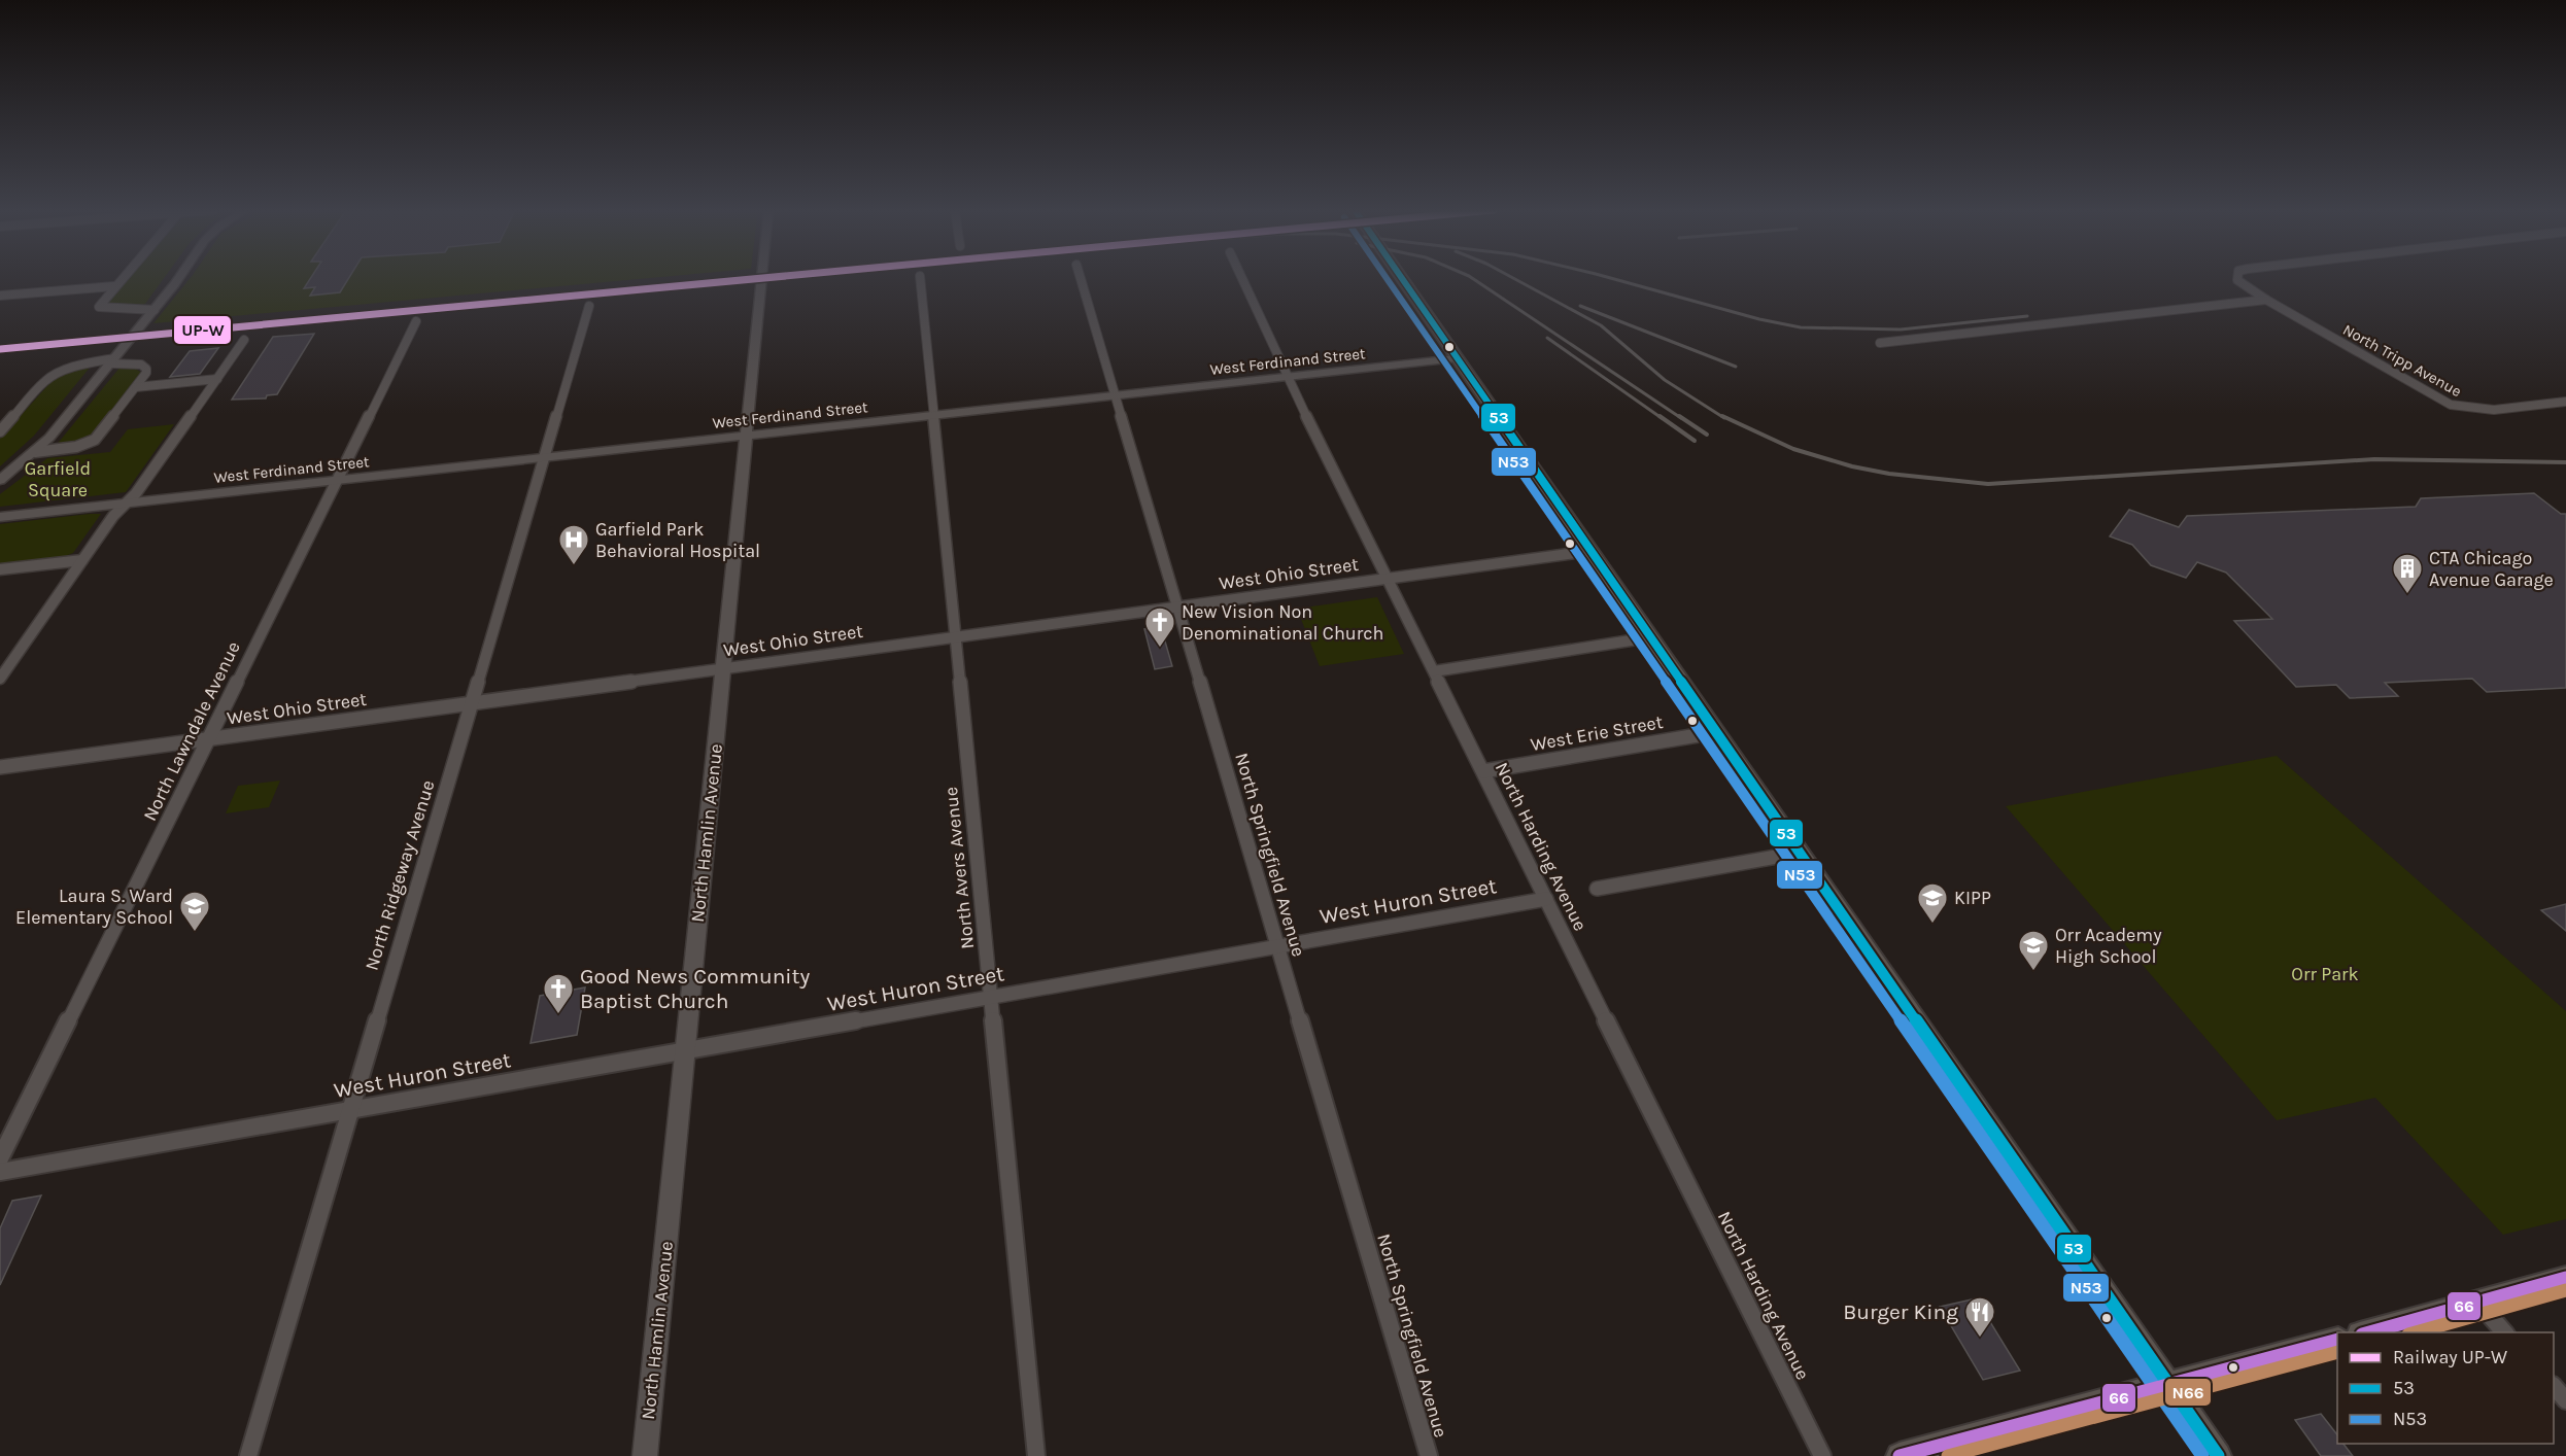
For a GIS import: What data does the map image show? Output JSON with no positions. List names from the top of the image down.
{
  "streets": {
    "street": [
      "North Tripp Avenue",
      "West Ferdinand Street",
      "West Ohio Street",
      "North Lawndale Avenue",
      "West Erie Street",
      "North Hamlin Avenue",
      "North Harding Avenue",
      "North Springfield Avenue",
      "North Avers Avenue",
      "North Ridgeway Avenue",
      "West Huron Street"
    ]
  },
  "crossings": [
    ["West Ferdinand Street", "North Lawndale Avenue"],
    ["West Ferdinand Street", "North Hamlin Avenue"],
    ["West Ferdinand Street", "North Harding Avenue"],
    ["West Ferdinand Street", "North Springfield Avenue"],
    ["West Ferdinand Street", "North Avers Avenue"],
    ["West Ferdinand Street", "North Ridgeway Avenue"],
    ["West Ohio Street", "North Lawndale Avenue"],
    ["West Ohio Street", "North Hamlin Avenue"],
    ["West Ohio Street", "North Harding Avenue"],
    ["West Ohio Street", "North Springfield Avenue"],
    ["West Ohio Street", "North Avers Avenue"],
    ["West Ohio Street", "North Ridgeway Avenue"],
    ["West Erie Street", "North Harding Avenue"],
    ["North Hamlin Avenue", "West Huron Street"],
    ["North Harding Avenue", "West Huron Street"],
    ["North Springfield Avenue", "West Huron Street"],
    ["North Avers Avenue", "West Huron Street"],
    ["North Ridgeway Avenue", "West Huron Street"]
  ],
  "parks": ["Garfield Square", "Orr Park"],
  "places": {
    "hospital": ["Garfield Park Behavioral Hospital"],
    "building": ["CTA Chicago Avenue Garage"],
    "church": ["New Vision Non Denominational Church", "Good News Community Baptist Church"],
    "school or university": ["KIPP", "Laura S. Ward Elementary School", "Orr Academy High School"],
    "restaurant": ["Burger King"]
  },
  "lines": [
    "rail line UP-W",
    "transit line 53",
    "transit line N53",
    "transit line 66",
    "transit line N66"
  ],
  "legend": ["Railway UP-W", "53", "N53"]
}
